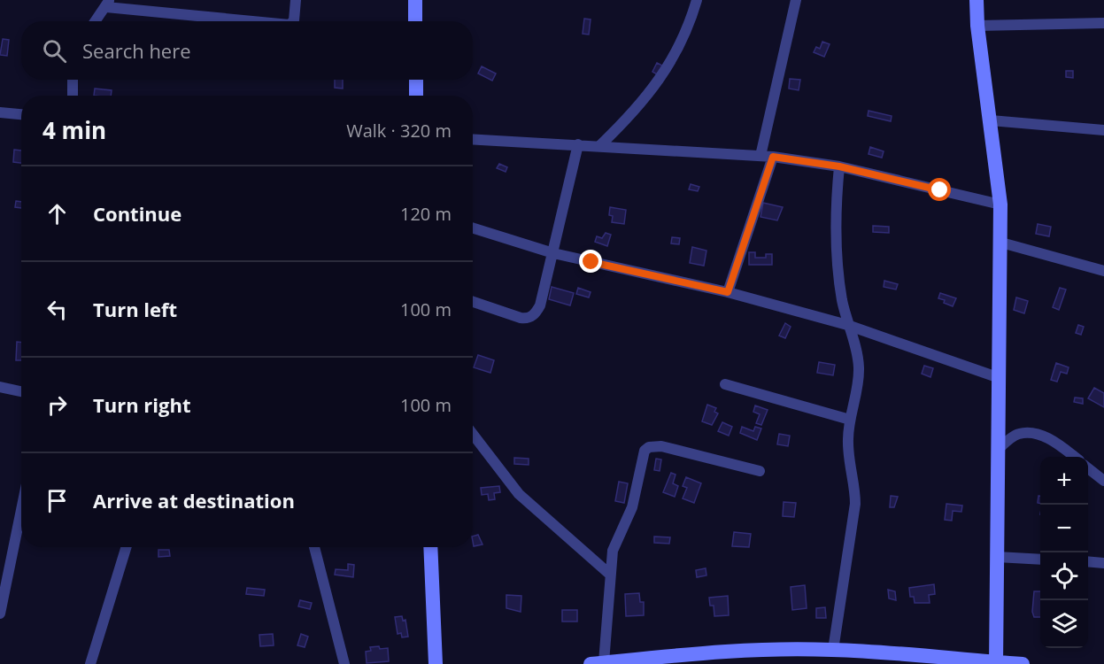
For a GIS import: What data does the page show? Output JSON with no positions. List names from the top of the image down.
{
  "page": {
    "search": "Search here",
    "heading": ["4 min", "Walk · 320 m"],
    "list": [
      ["Continue", "120 m"],
      ["Turn left", "100 m"],
      ["Turn right", "100 m"],
      "Arrive at destination"
    ],
    "map_buttons": ["+", "−"]
  }
}
